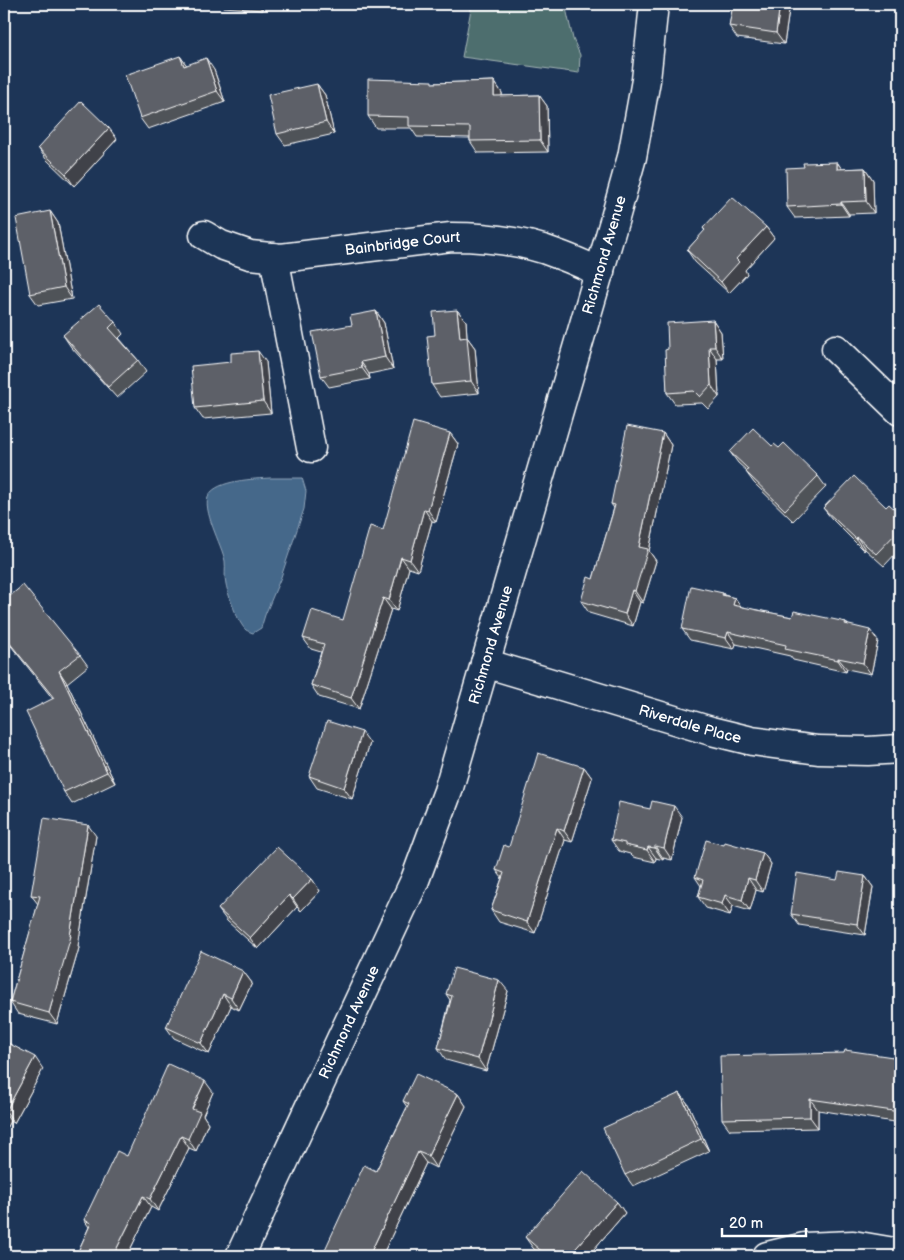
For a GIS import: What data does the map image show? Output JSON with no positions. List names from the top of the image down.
{
  "streets": {
    "street": ["Bainbridge Court", "Richmond Avenue", "Riverdale Place"]
  },
  "crossings": [
    ["Bainbridge Court", "Richmond Avenue"],
    ["Richmond Avenue", "Riverdale Place"]
  ],
  "scale_bar": "20 m"
}
